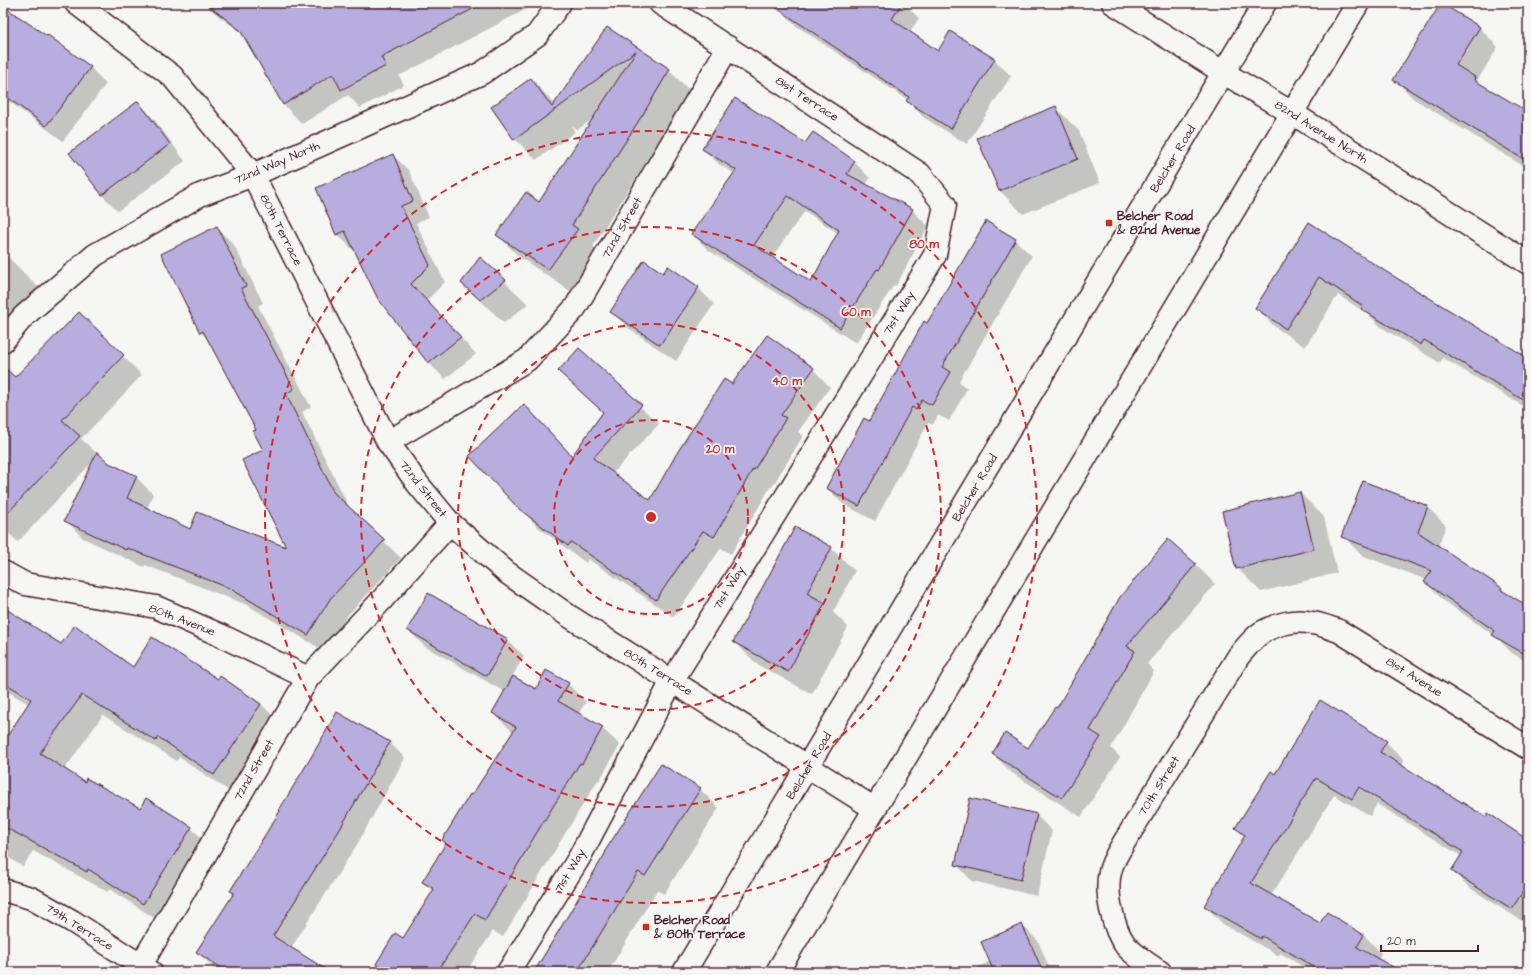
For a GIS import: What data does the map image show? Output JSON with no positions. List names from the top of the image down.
{
  "streets": {
    "street": [
      "81st Terrace",
      "82nd Avenue North",
      "Belcher Road",
      "72nd Way North",
      "72nd Street",
      "80th Terrace",
      "71st Way",
      "80th Avenue",
      "81st Avenue",
      "70th Street",
      "79th Terrace"
    ]
  },
  "crossings": [
    ["81st Terrace", "72nd Street"],
    ["81st Terrace", "71st Way"],
    ["82nd Avenue North", "Belcher Road"],
    ["Belcher Road", "80th Terrace"],
    ["72nd Way North", "80th Terrace"],
    ["72nd Street", "80th Terrace"],
    ["72nd Street", "80th Avenue"],
    ["72nd Street", "79th Terrace"],
    ["80th Terrace", "71st Way"],
    ["81st Avenue", "70th Street"]
  ],
  "places": {
    "transit": ["Belcher Road & 82nd Avenue", "Belcher Road & 80th Terrace"]
  },
  "scale_bar": "20 m",
  "rings": [
    "80 m",
    "60 m",
    "40 m",
    "20 m"
  ]
}
